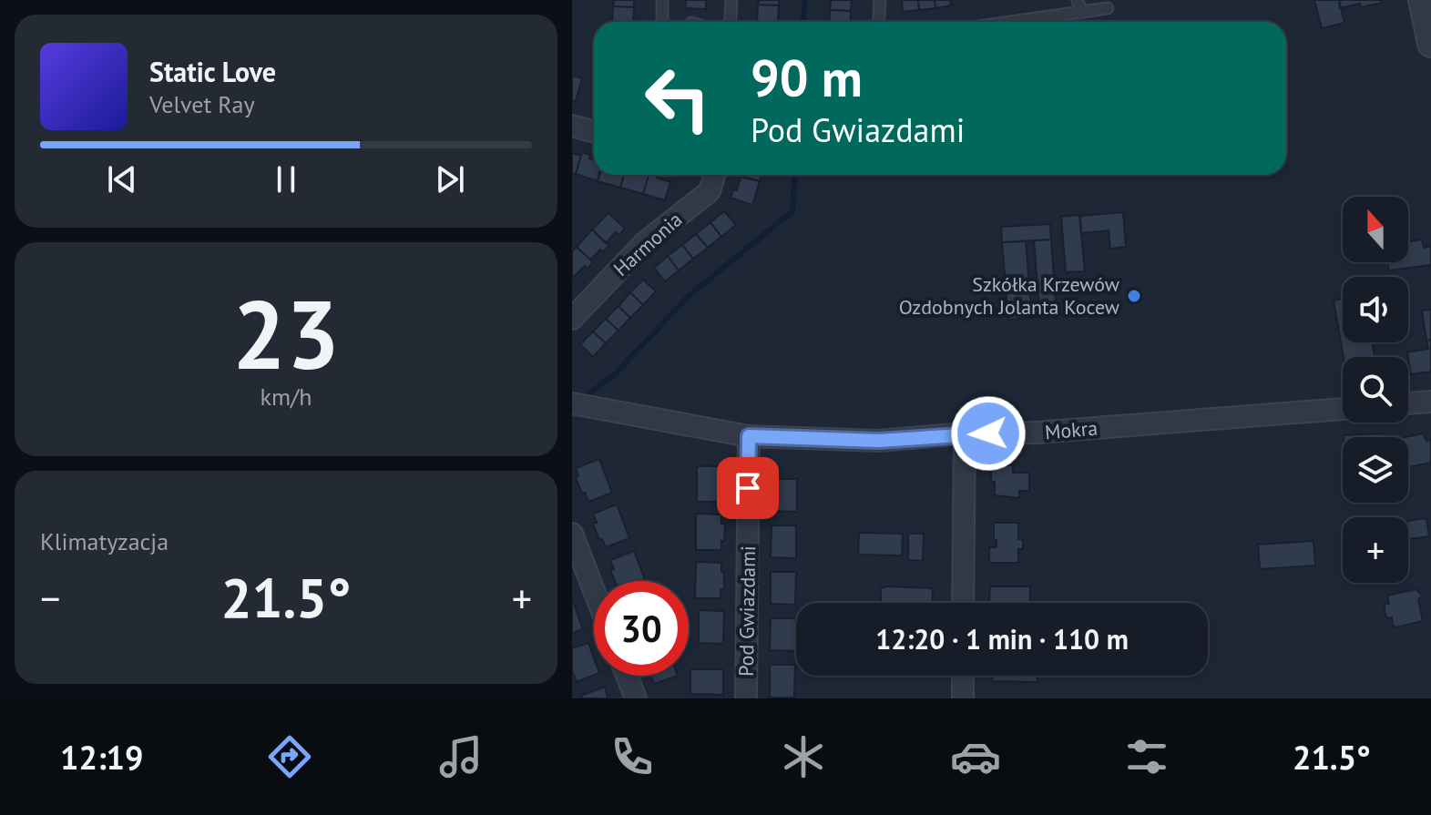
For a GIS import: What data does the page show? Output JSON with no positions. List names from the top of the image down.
{
  "streets": {
    "street": ["Harmonia", "Mokra", "Pod Gwiazdami"]
  },
  "crossings": [
    ["Mokra", "Pod Gwiazdami"]
  ],
  "places": ["Szkółka Krzewów Ozdobnych Jolanta Kocew"],
  "north": "top",
  "page": {
    "turn": ["90 m", "Pod Gwiazdami"],
    "song": ["Static Love", "Velvet Ray"],
    "map_buttons": "+",
    "tile": [
      ["23", "km/h"],
      "Klimatyzacja"
    ],
    "heat": ["−", "21.5°", "+"],
    "limit": "30",
    "trip": "12:20 · 1 min · 110 m",
    "tabs": ["12:19", "21.5°"]
  }
}
